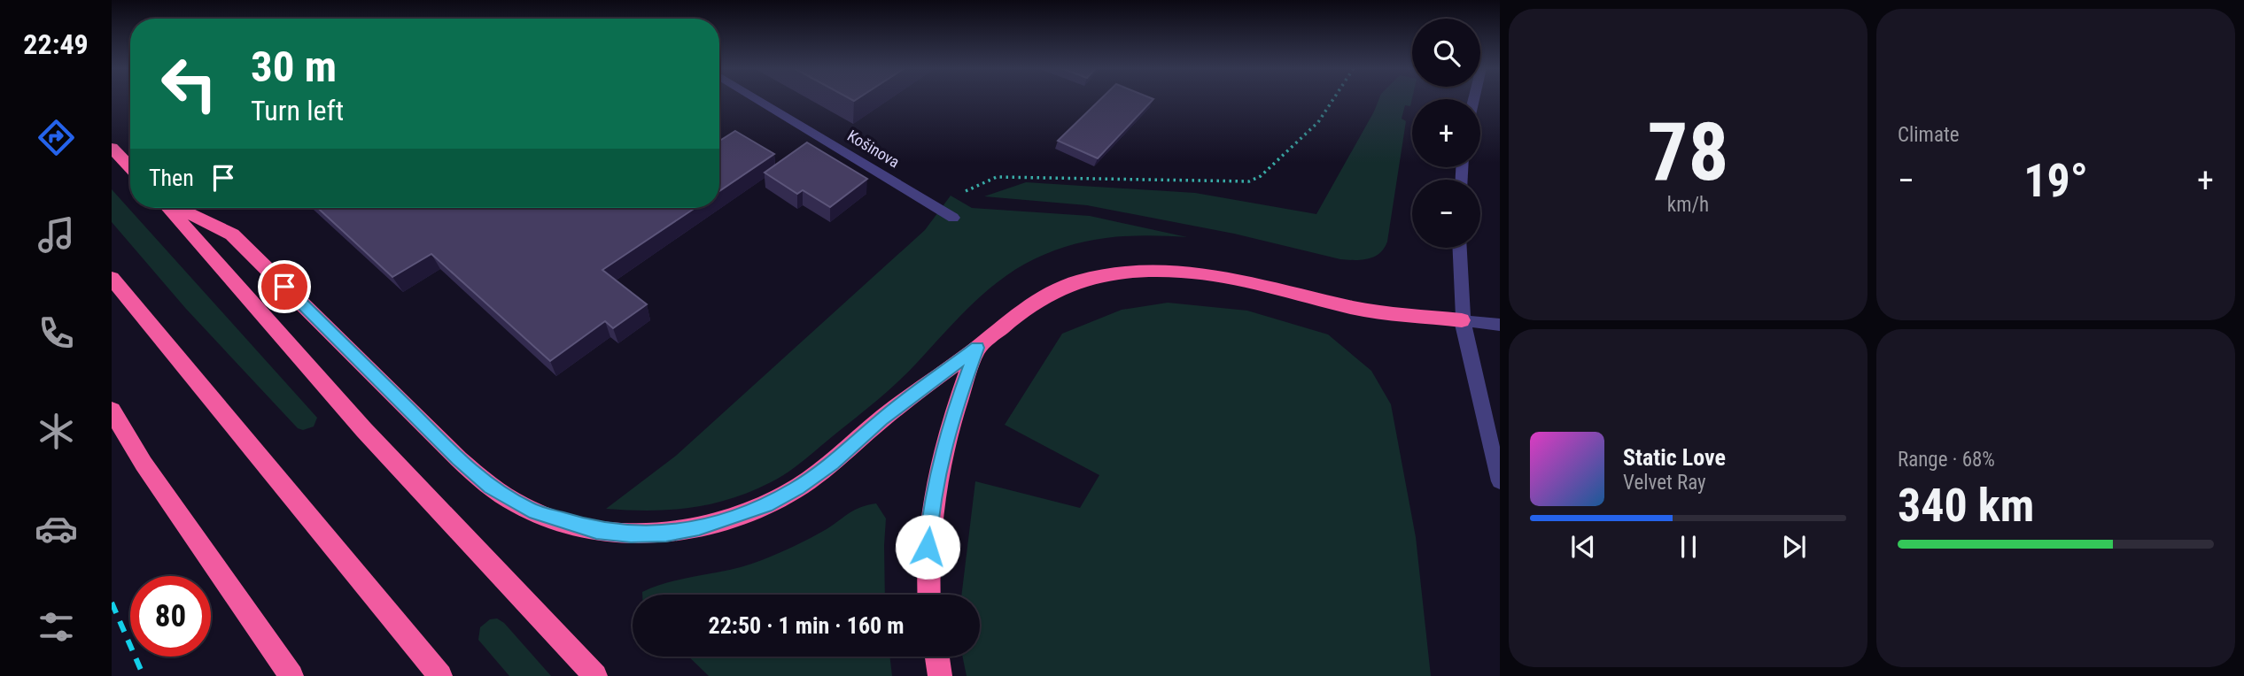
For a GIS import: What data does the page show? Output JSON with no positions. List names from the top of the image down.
{
  "streets": {
    "street": ["Košinova"]
  },
  "page": {
    "tabs": "22:49",
    "tile": [
      ["78", "km/h"],
      "Climate",
      ["Range · 68%", "340 km"]
    ],
    "map_buttons": ["+", "−"],
    "turn": ["30 m", "Turn left"],
    "then": "Then",
    "heat": ["−", "19°", "+"],
    "song": ["Static Love", "Velvet Ray"],
    "limit": "80",
    "trip": "22:50 · 1 min · 160 m"
  }
}
